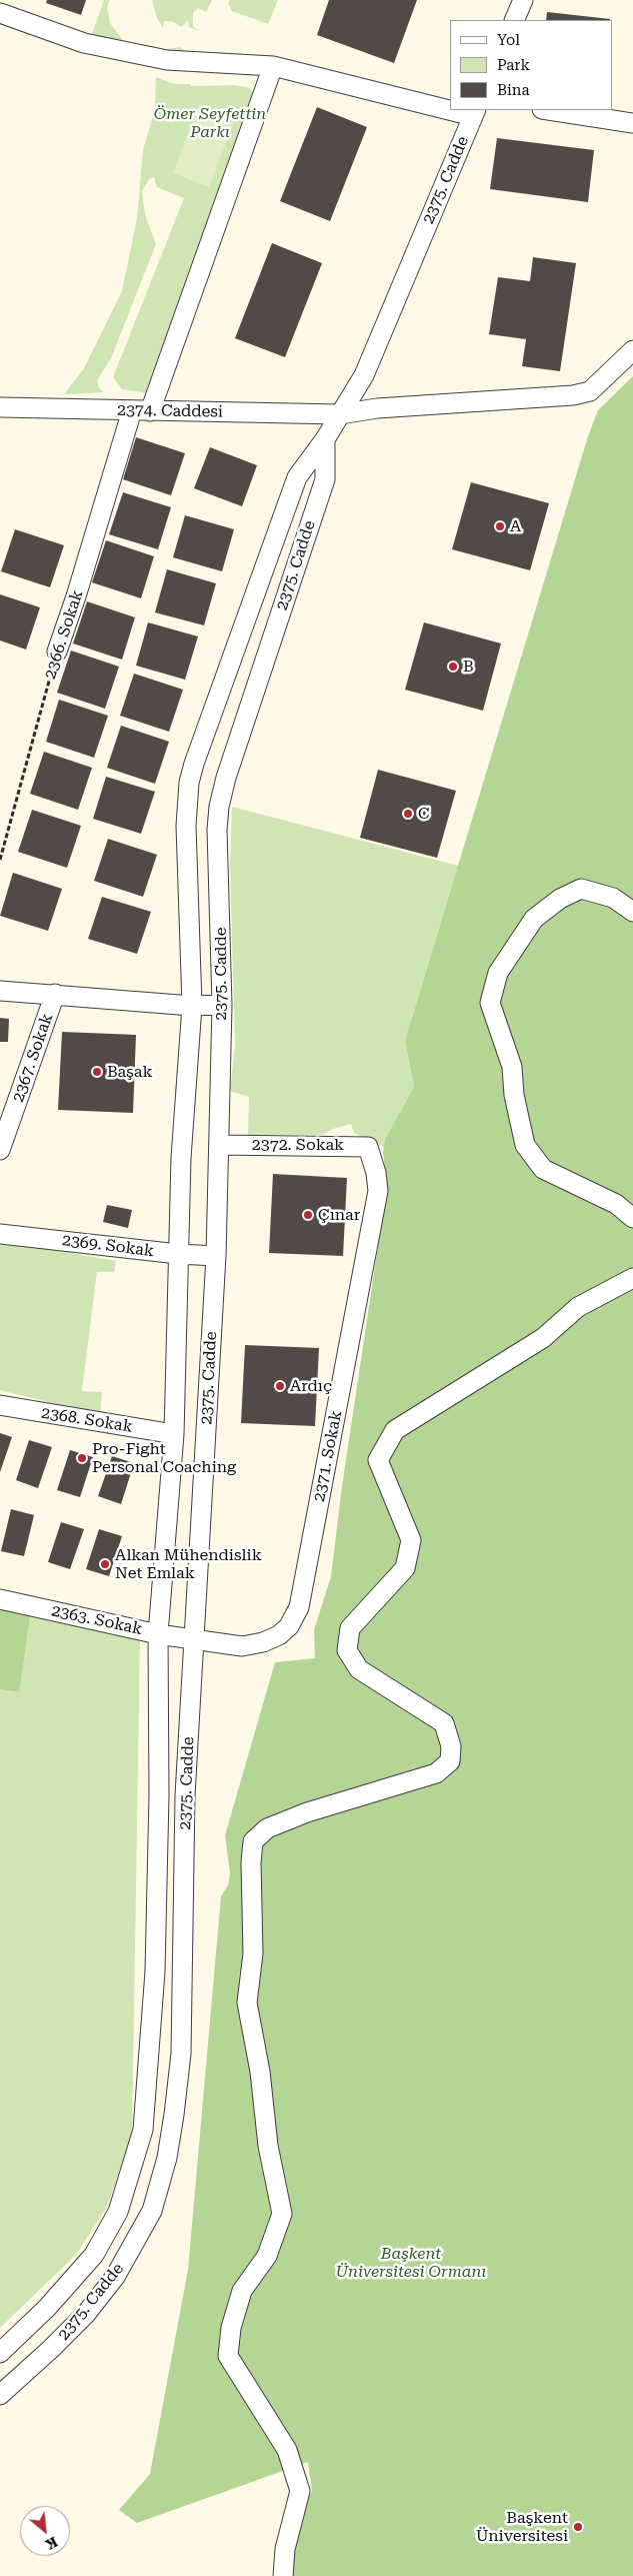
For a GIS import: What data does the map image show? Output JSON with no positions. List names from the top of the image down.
{
  "streets": {
    "street": [
      "2375. Cadde",
      "2374. Caddesi",
      "2366. Sokak",
      "2367. Sokak",
      "2372. Sokak",
      "2369. Sokak",
      "2368. Sokak",
      "2371. Sokak",
      "2363. Sokak"
    ]
  },
  "crossings": [
    ["2375. Cadde", "2374. Caddesi"],
    ["2375. Cadde", "2372. Sokak"],
    ["2375. Cadde", "2369. Sokak"],
    ["2375. Cadde", "2368. Sokak"],
    ["2375. Cadde", "2371. Sokak"],
    ["2375. Cadde", "2363. Sokak"],
    ["2374. Caddesi", "2366. Sokak"],
    ["2372. Sokak", "2371. Sokak"],
    ["2371. Sokak", "2363. Sokak"]
  ],
  "parks": ["Ömer Seyfettin Parkı", "Başkent Üniversitesi Ormanı"],
  "places": [
    "A",
    "B",
    "C",
    "Başak",
    "Çınar",
    "Ardıç",
    "Pro-Fight Personal Coaching",
    "Alkan Mühendislik Net Emlak",
    "Başkent Üniversitesi"
  ],
  "legend": ["Yol", "Park", "Bina"],
  "north": "bottom right"
}
